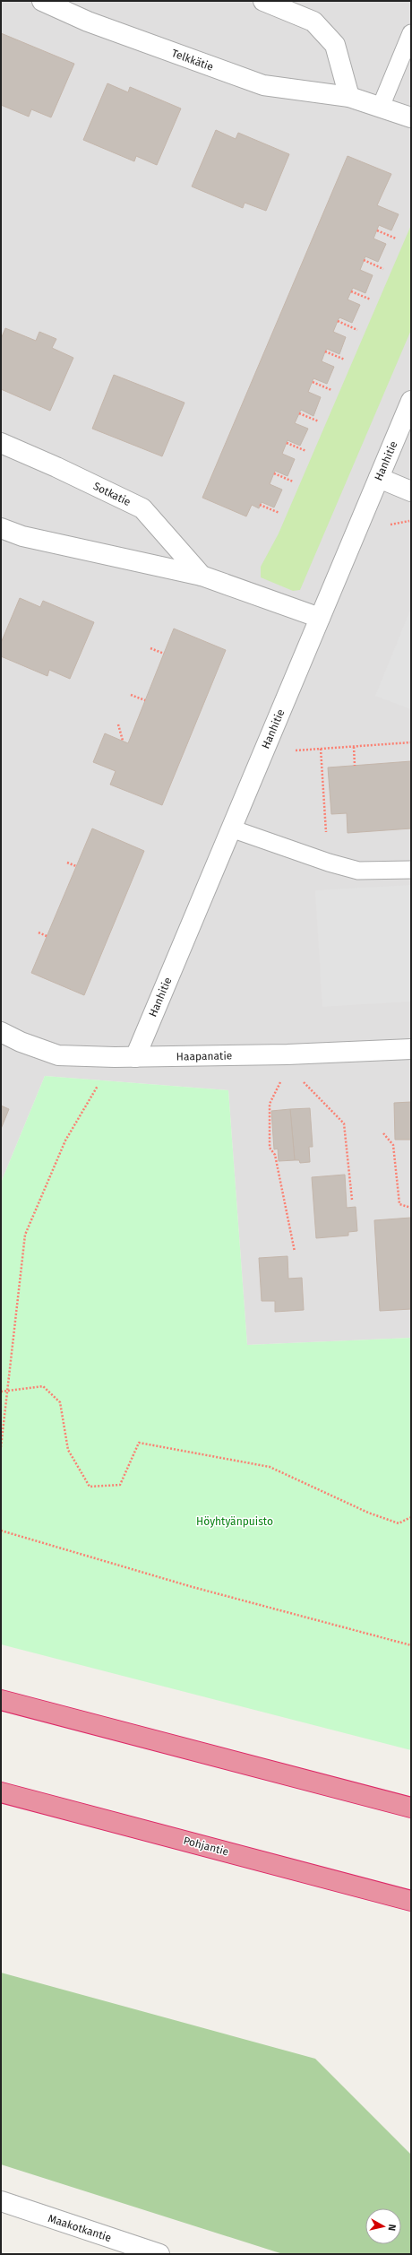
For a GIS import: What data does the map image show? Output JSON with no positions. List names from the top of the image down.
{
  "streets": {
    "highway": ["Pohjantie"],
    "street": [
      "Telkkätie",
      "Hanhitie",
      "Sotkatie",
      "Haapanatie",
      "Maakotkantie"
    ]
  },
  "crossings": [
    ["Hanhitie", "Sotkatie"],
    ["Hanhitie", "Haapanatie"]
  ],
  "parks": ["Höyhtyänpuisto"],
  "north": "right"
}
